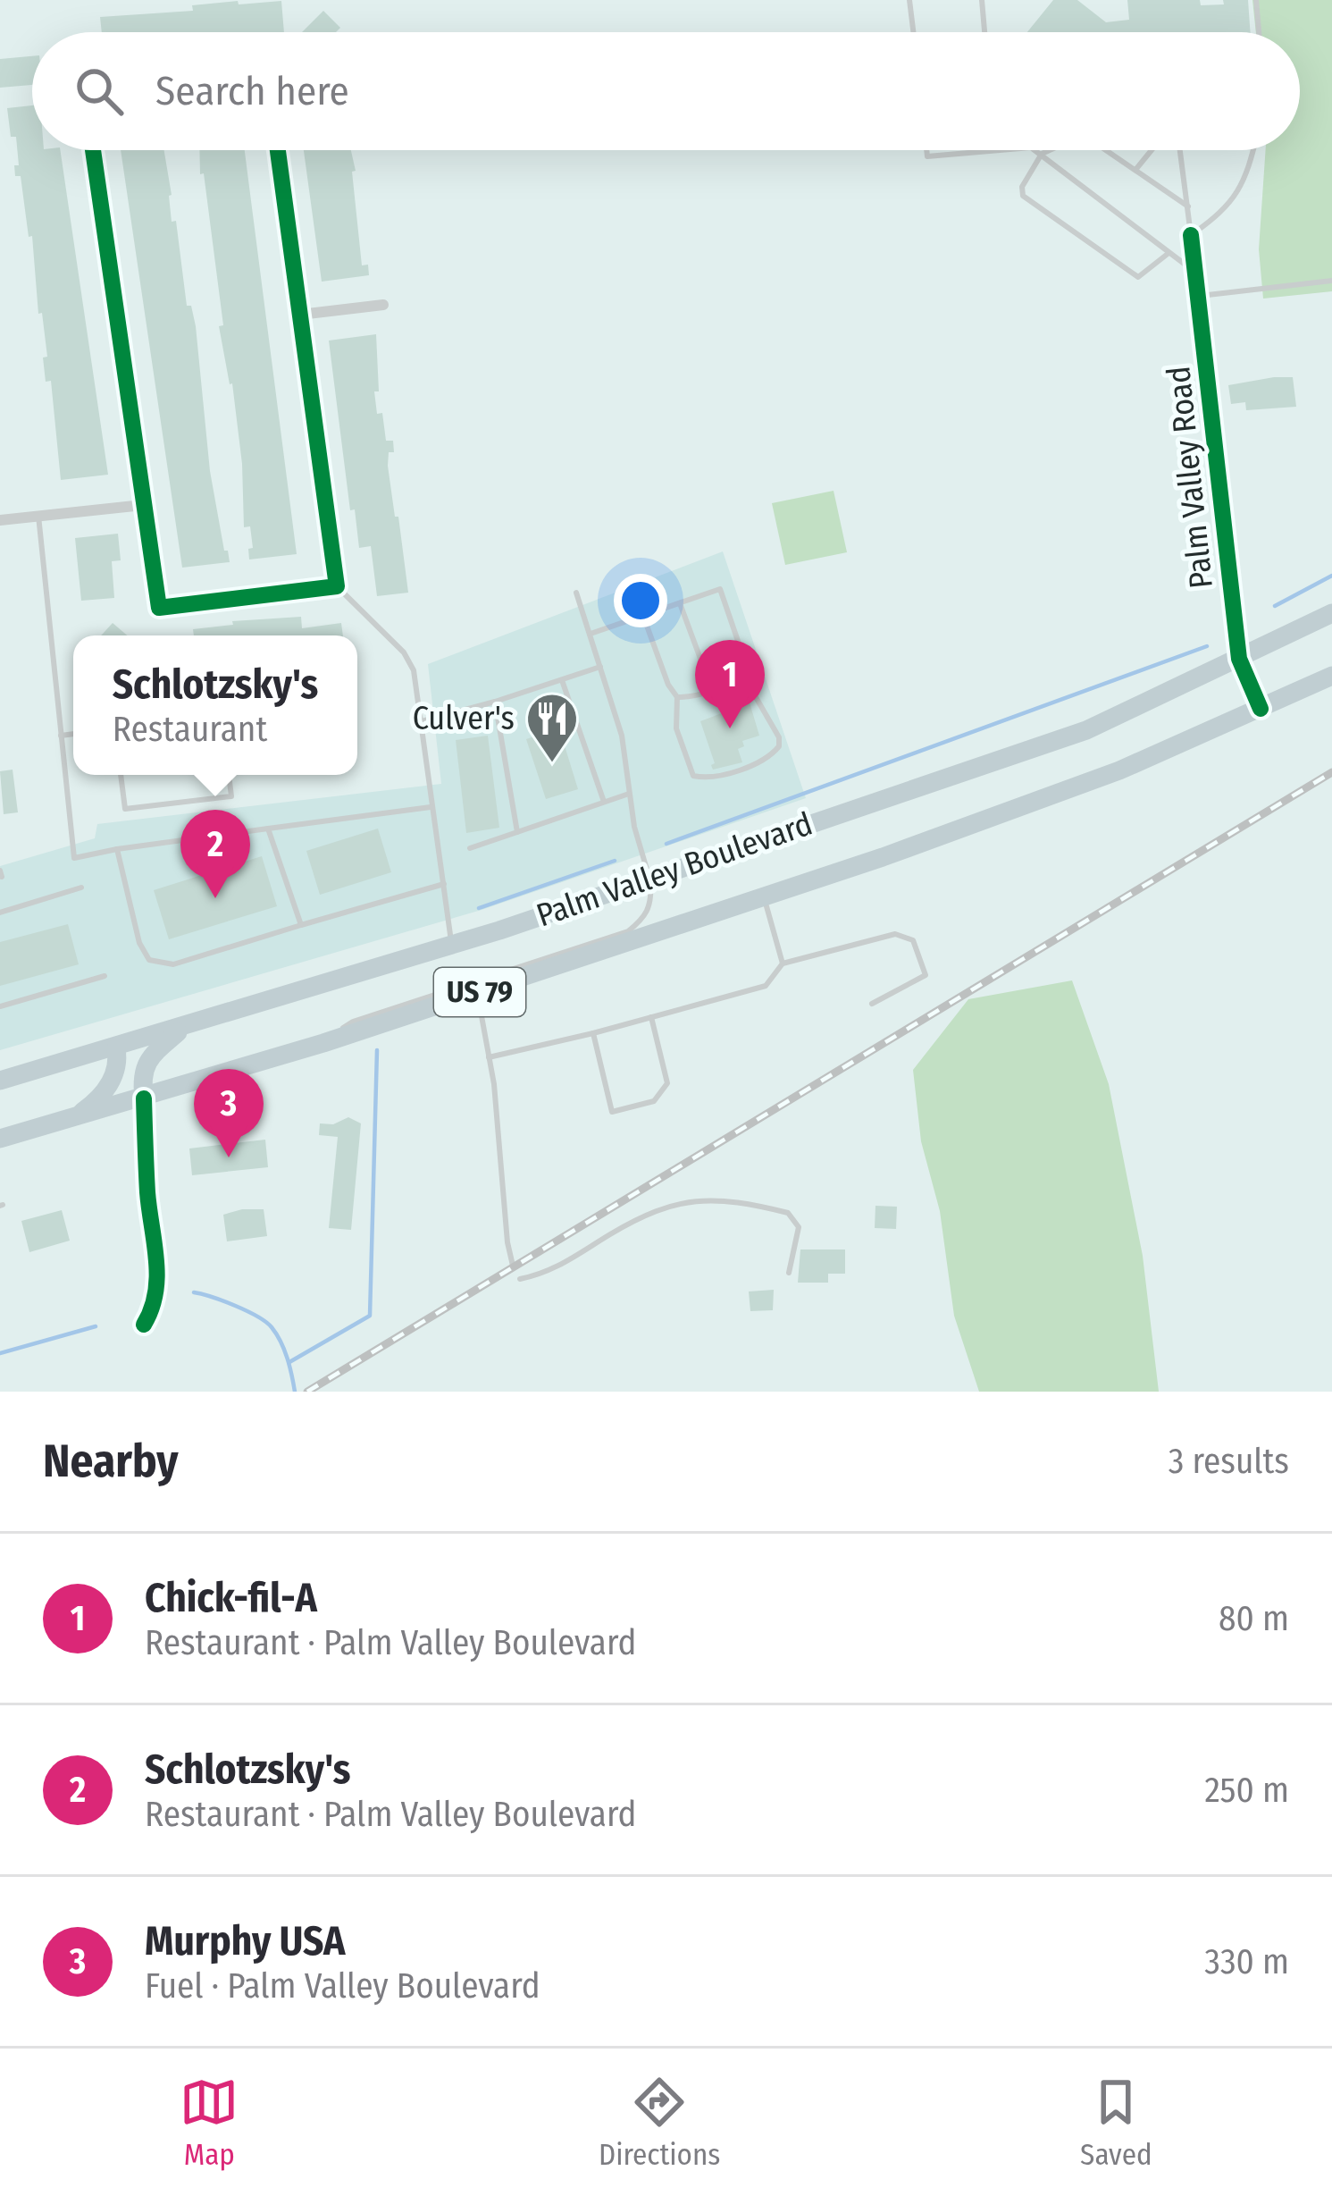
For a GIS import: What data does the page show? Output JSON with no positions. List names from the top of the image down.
{
  "streets": {
    "highway": ["Palm Valley Boulevard", "US 79"],
    "street": ["Palm Valley Road"]
  },
  "crossings": [
    ["Palm Valley Road", "Palm Valley Boulevard"]
  ],
  "places": {
    "restaurant": ["Culver's"]
  },
  "page": {
    "search": "Search here",
    "popup": ["Schlotzsky's", "Restaurant"],
    "pins": ["1", "2", "3"],
    "heading": ["Nearby", "3 results"],
    "list": [
      {
        "mark": "1",
        "name": "Chick-fil-A",
        "note": "Restaurant · Palm Valley Boulevard",
        "value": "80 m"
      },
      {
        "mark": "2",
        "name": "Schlotzsky's",
        "note": "Restaurant · Palm Valley Boulevard",
        "value": "250 m"
      },
      {
        "mark": "3",
        "name": "Murphy USA",
        "note": "Fuel · Palm Valley Boulevard",
        "value": "330 m"
      }
    ],
    "nav": ["Map", "Directions", "Saved"]
  }
}
